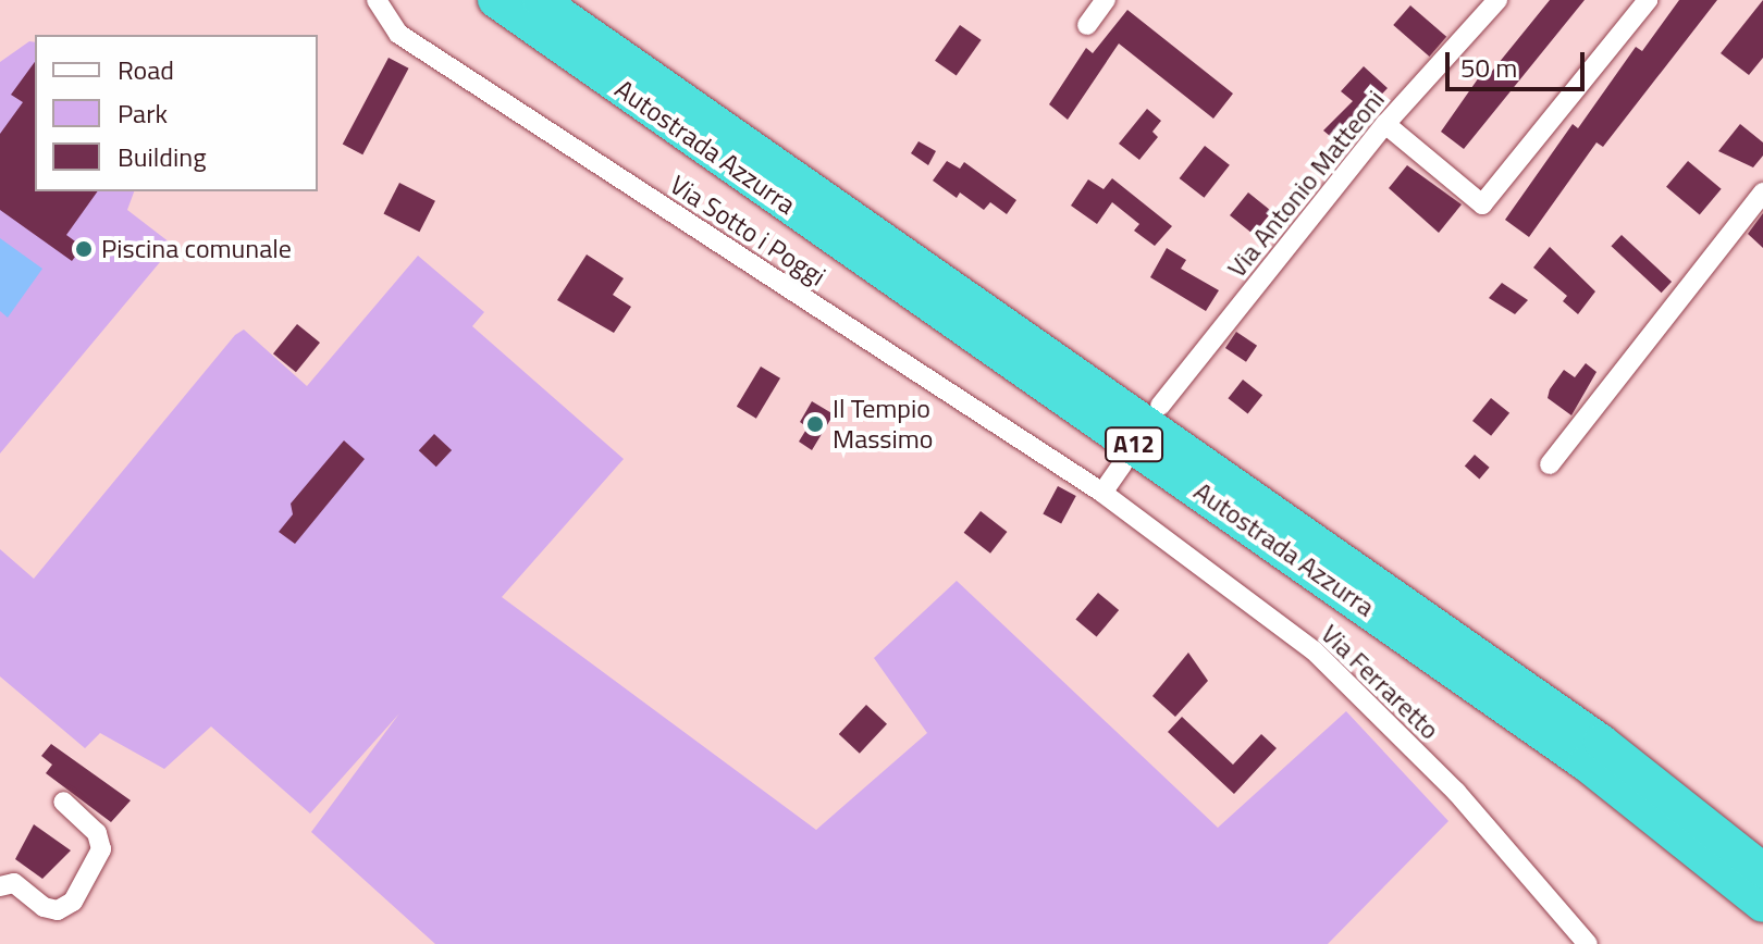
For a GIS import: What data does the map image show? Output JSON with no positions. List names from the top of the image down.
{
  "streets": {
    "highway": ["Autostrada Azzurra", "A12"],
    "street": ["Via Antonio Matteoni", "Via Sotto i Poggi", "Via Ferraretto"]
  },
  "crossings": [
    ["Via Sotto i Poggi", "Via Ferraretto"]
  ],
  "places": ["Piscina comunale", "Il Tempio Massimo"],
  "legend": ["Road", "Park", "Building"],
  "scale_bar": "50 m"
}
